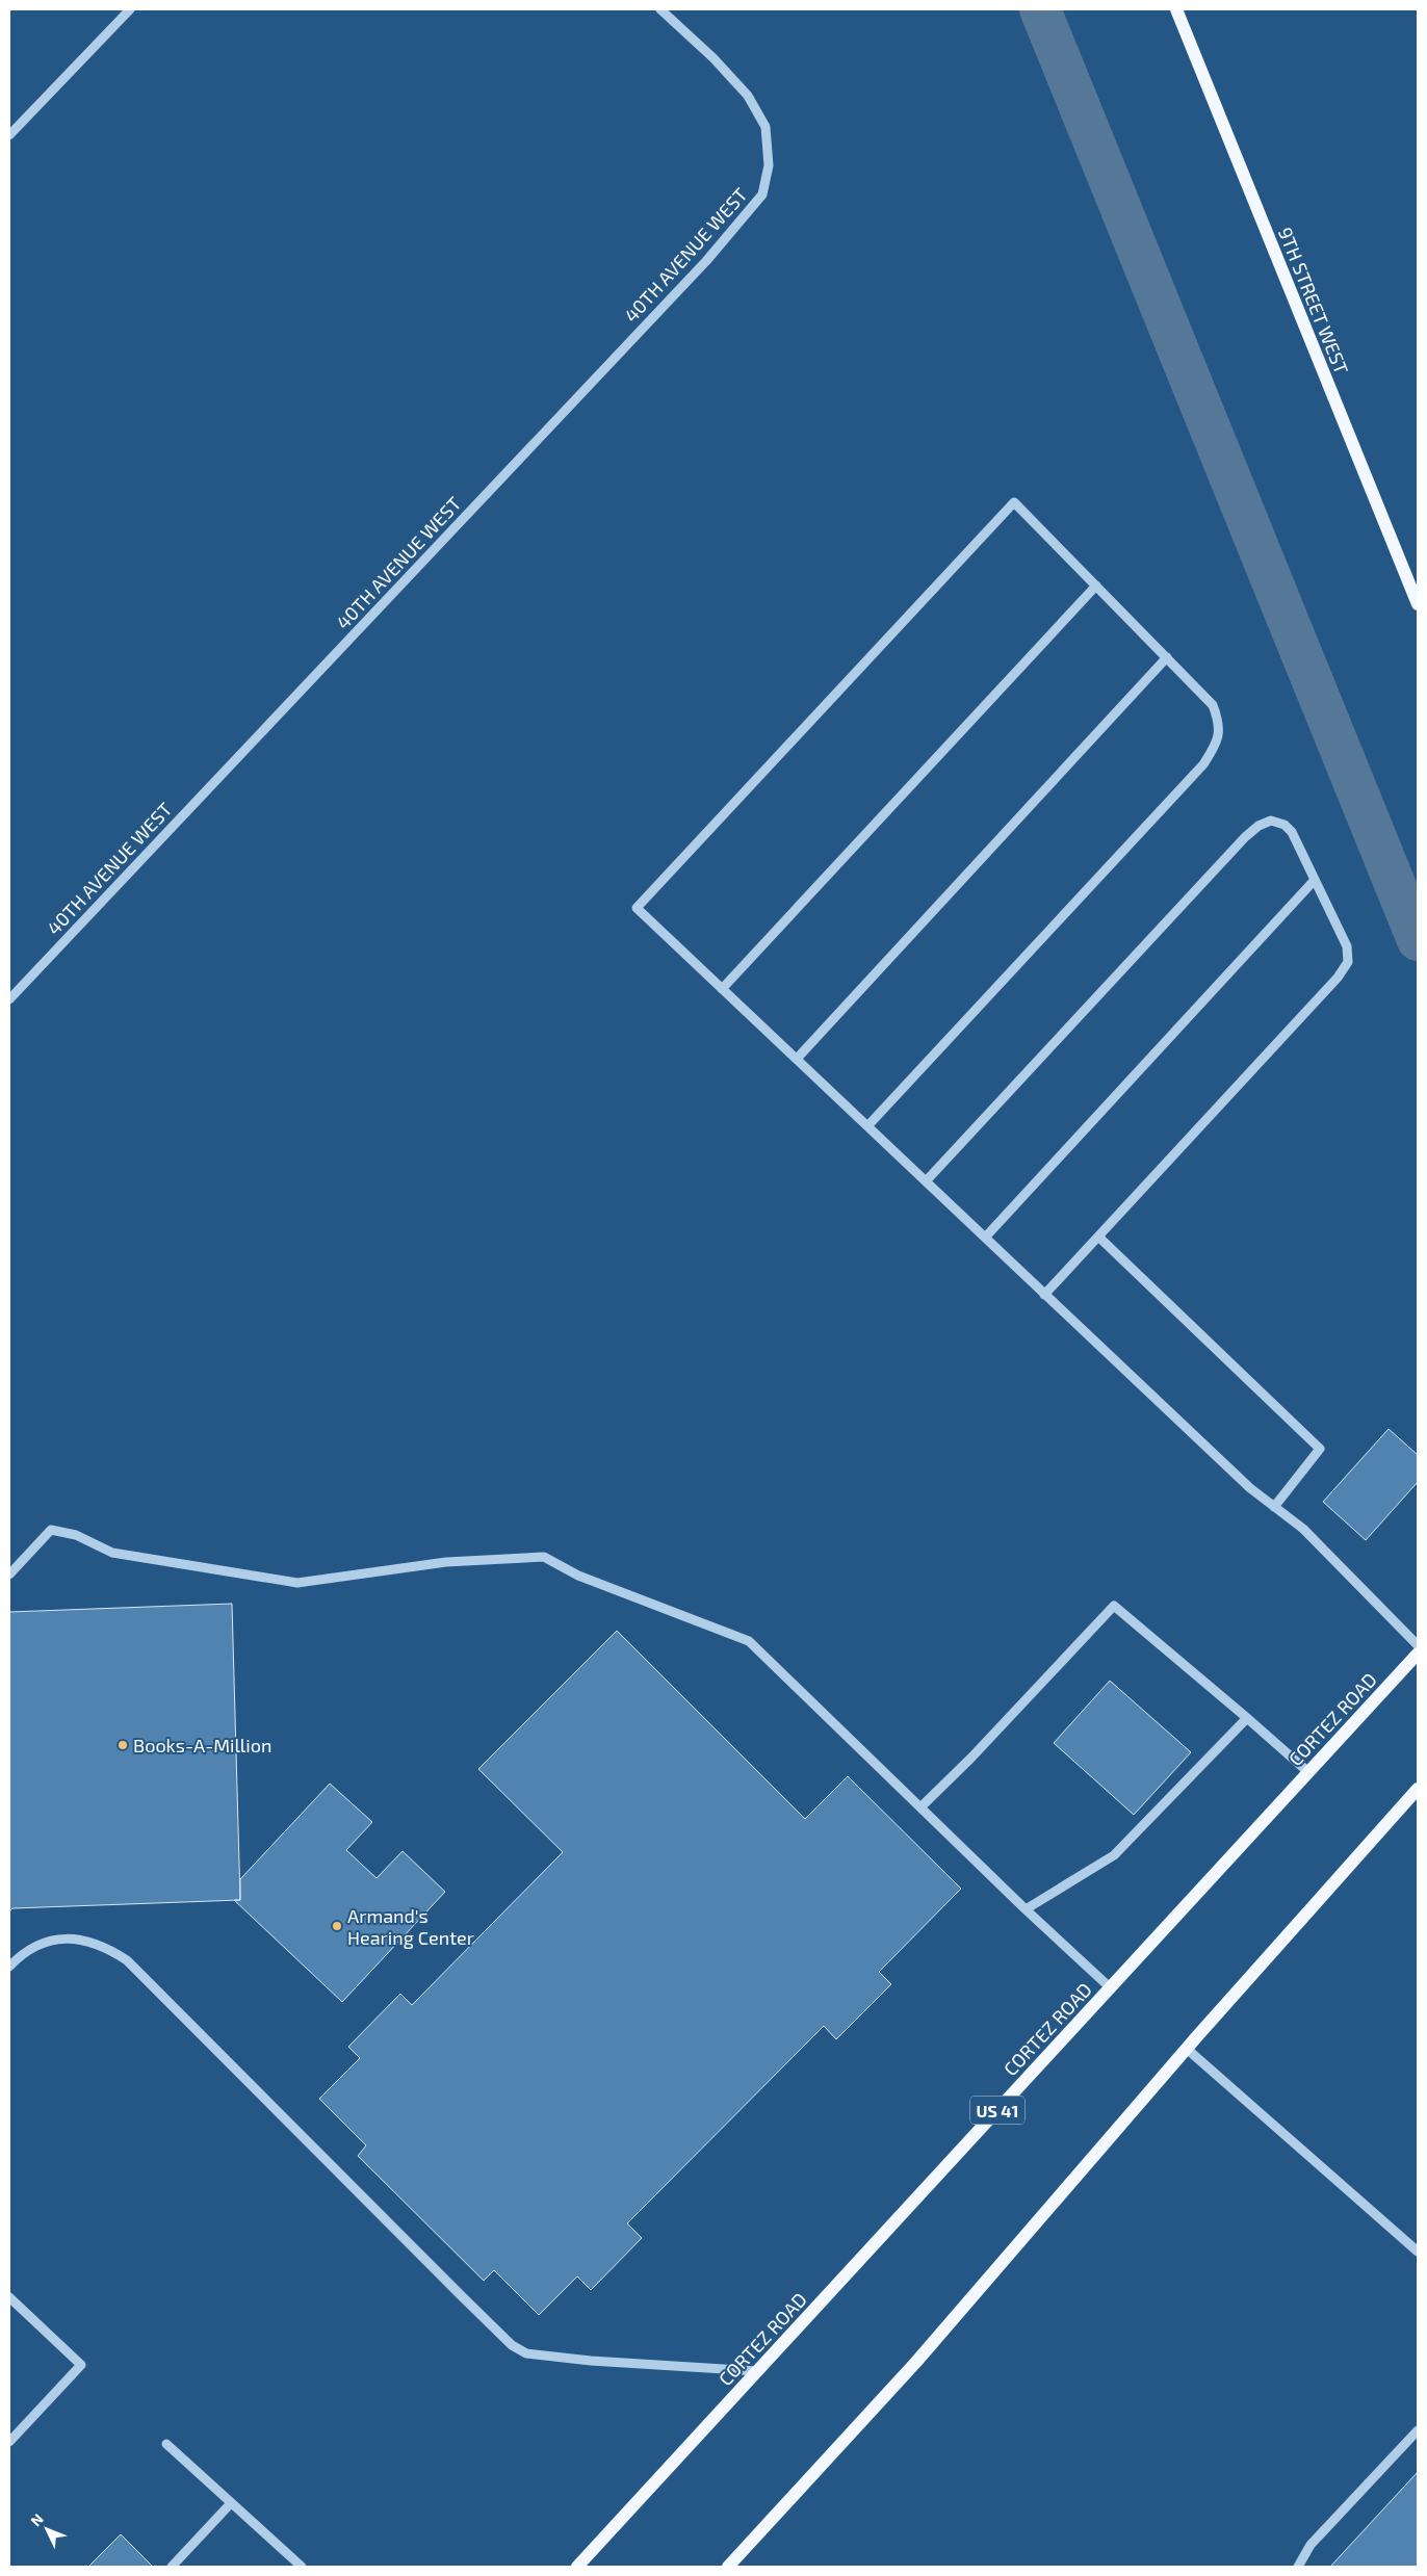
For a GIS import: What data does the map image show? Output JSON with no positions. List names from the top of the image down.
{
  "streets": {
    "main road": ["9TH STREET WEST", "CORTEZ ROAD", "US 41"],
    "street": ["40TH AVENUE WEST"]
  },
  "places": ["Books-A-Million", "Armand's Hearing Center"],
  "north": "top left"
}
